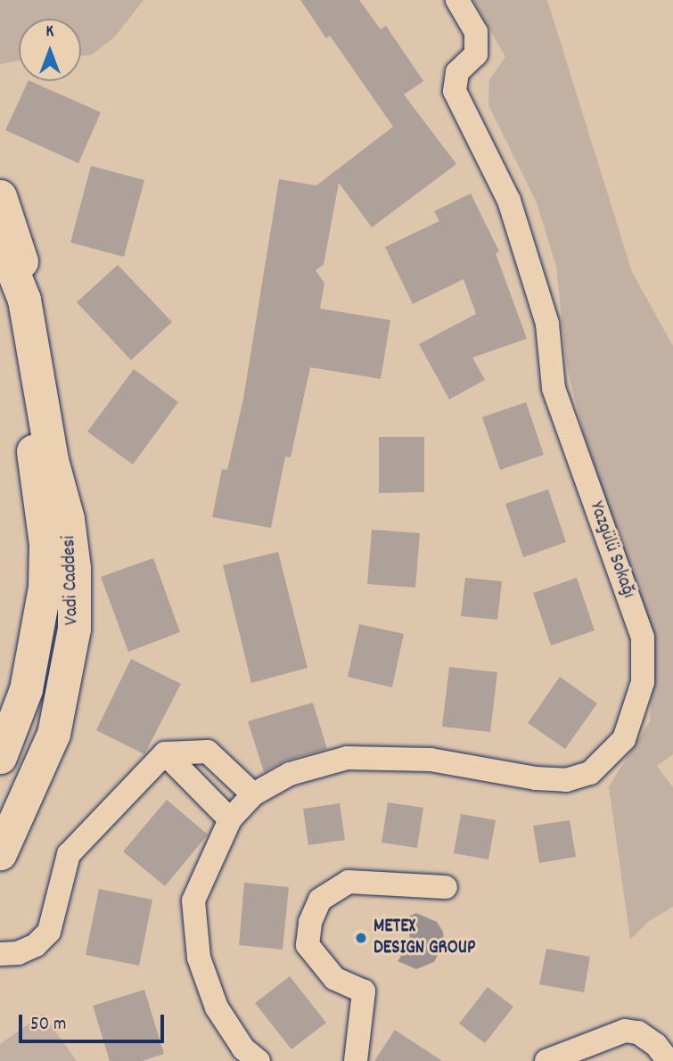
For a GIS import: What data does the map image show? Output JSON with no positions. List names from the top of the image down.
{
  "streets": {
    "main road": ["Vadi Caddesi"],
    "street": ["Yazgülü Sokağı"]
  },
  "places": ["METEX DESIGN GROUP"],
  "scale_bar": "50 m",
  "north": "top"
}
